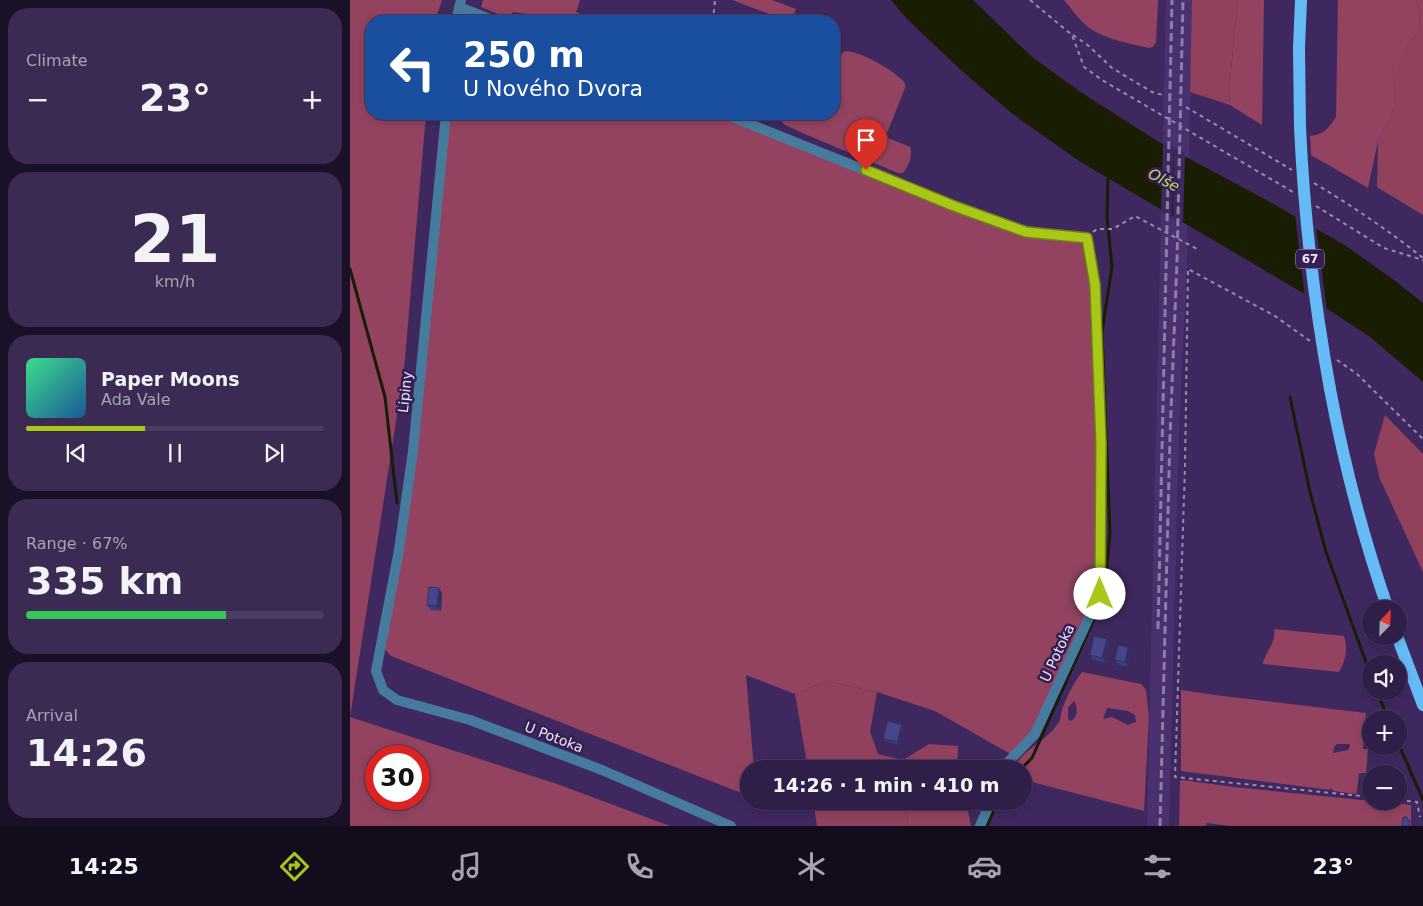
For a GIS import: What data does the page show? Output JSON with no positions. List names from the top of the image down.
{
  "streets": {
    "main road": ["67"],
    "street": ["Lipiny", "U Potoka"]
  },
  "crossings": [
    ["Lipiny", "U Potoka"]
  ],
  "water": ["Olše"],
  "north": "top right",
  "page": {
    "tile": [
      "Climate",
      ["21", "km/h"],
      ["Range · 67%", "335 km"],
      ["Arrival", "14:26"]
    ],
    "turn": ["250 m", "U Nového Dvora"],
    "heat": ["−", "23°", "+"],
    "song": ["Paper Moons", "Ada Vale"],
    "map_buttons": ["+", "−"],
    "limit": "30",
    "trip": "14:26 · 1 min · 410 m",
    "tabs": ["14:25", "23°"]
  }
}
